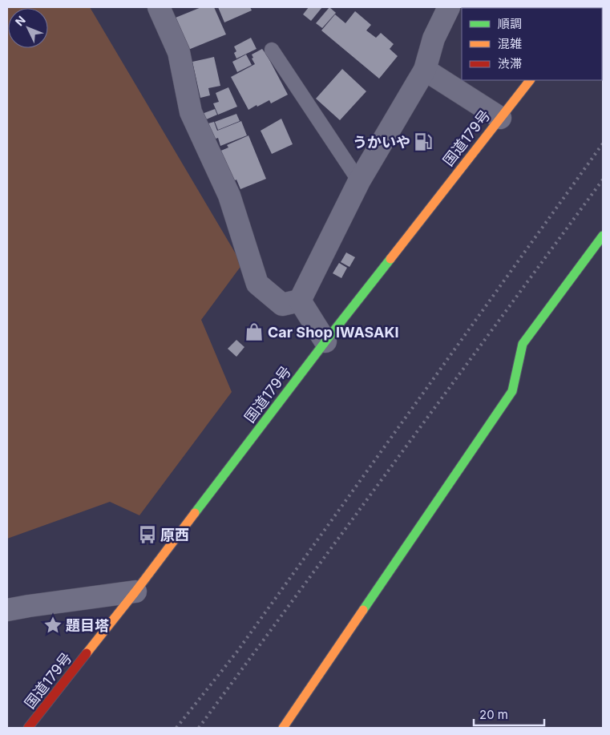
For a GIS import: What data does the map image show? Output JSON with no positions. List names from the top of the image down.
{
  "streets": {
    "main road": ["国道179号"]
  },
  "places": {
    "fuel station": ["うかいや"],
    "shop": ["Car Shop IWASAKI"],
    "bus stop": ["原西"],
    "place": ["題目塔"]
  },
  "legend": ["順調", "混雑", "渋滞"],
  "scale_bar": "20 m",
  "north": "top left"
}
